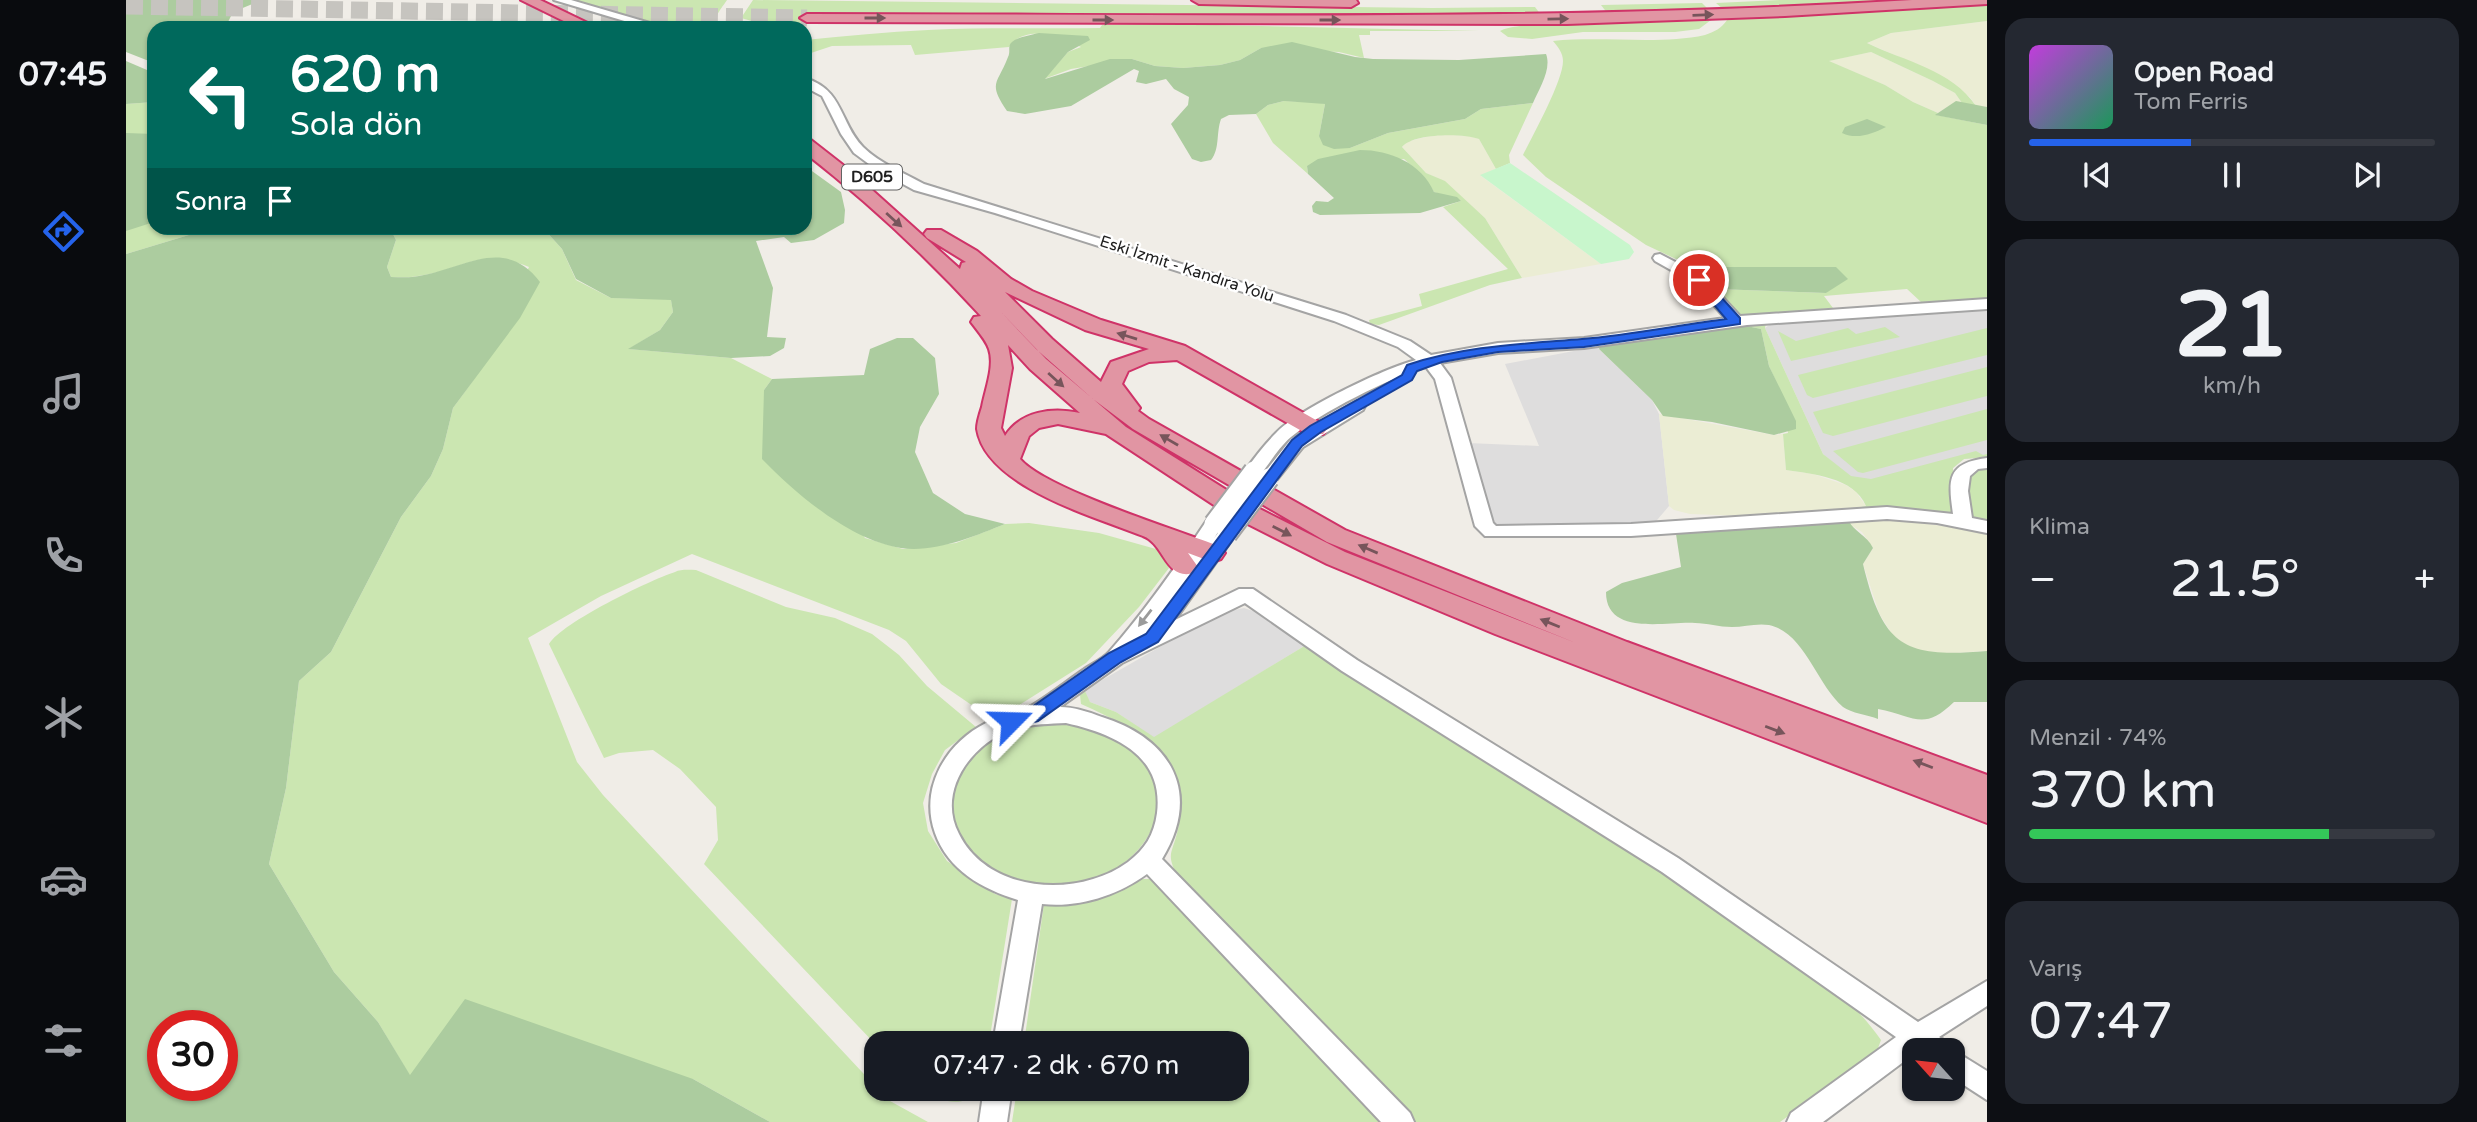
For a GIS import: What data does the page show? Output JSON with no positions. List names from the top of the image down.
{
  "streets": {
    "highway": ["D605"],
    "street": ["Eski İzmit - Kandıra Yolu"]
  },
  "north": "top left",
  "page": {
    "tabs": "07:45",
    "turn": ["620 m", "Sola dön"],
    "song": ["Open Road", "Tom Ferris"],
    "then": "Sonra",
    "tile": [
      ["21", "km/h"],
      "Klima",
      ["Menzil · 74%", "370 km"],
      ["Varış", "07:47"]
    ],
    "heat": ["−", "21.5°", "+"],
    "limit": "30",
    "trip": "07:47 · 2 dk · 670 m"
  }
}
